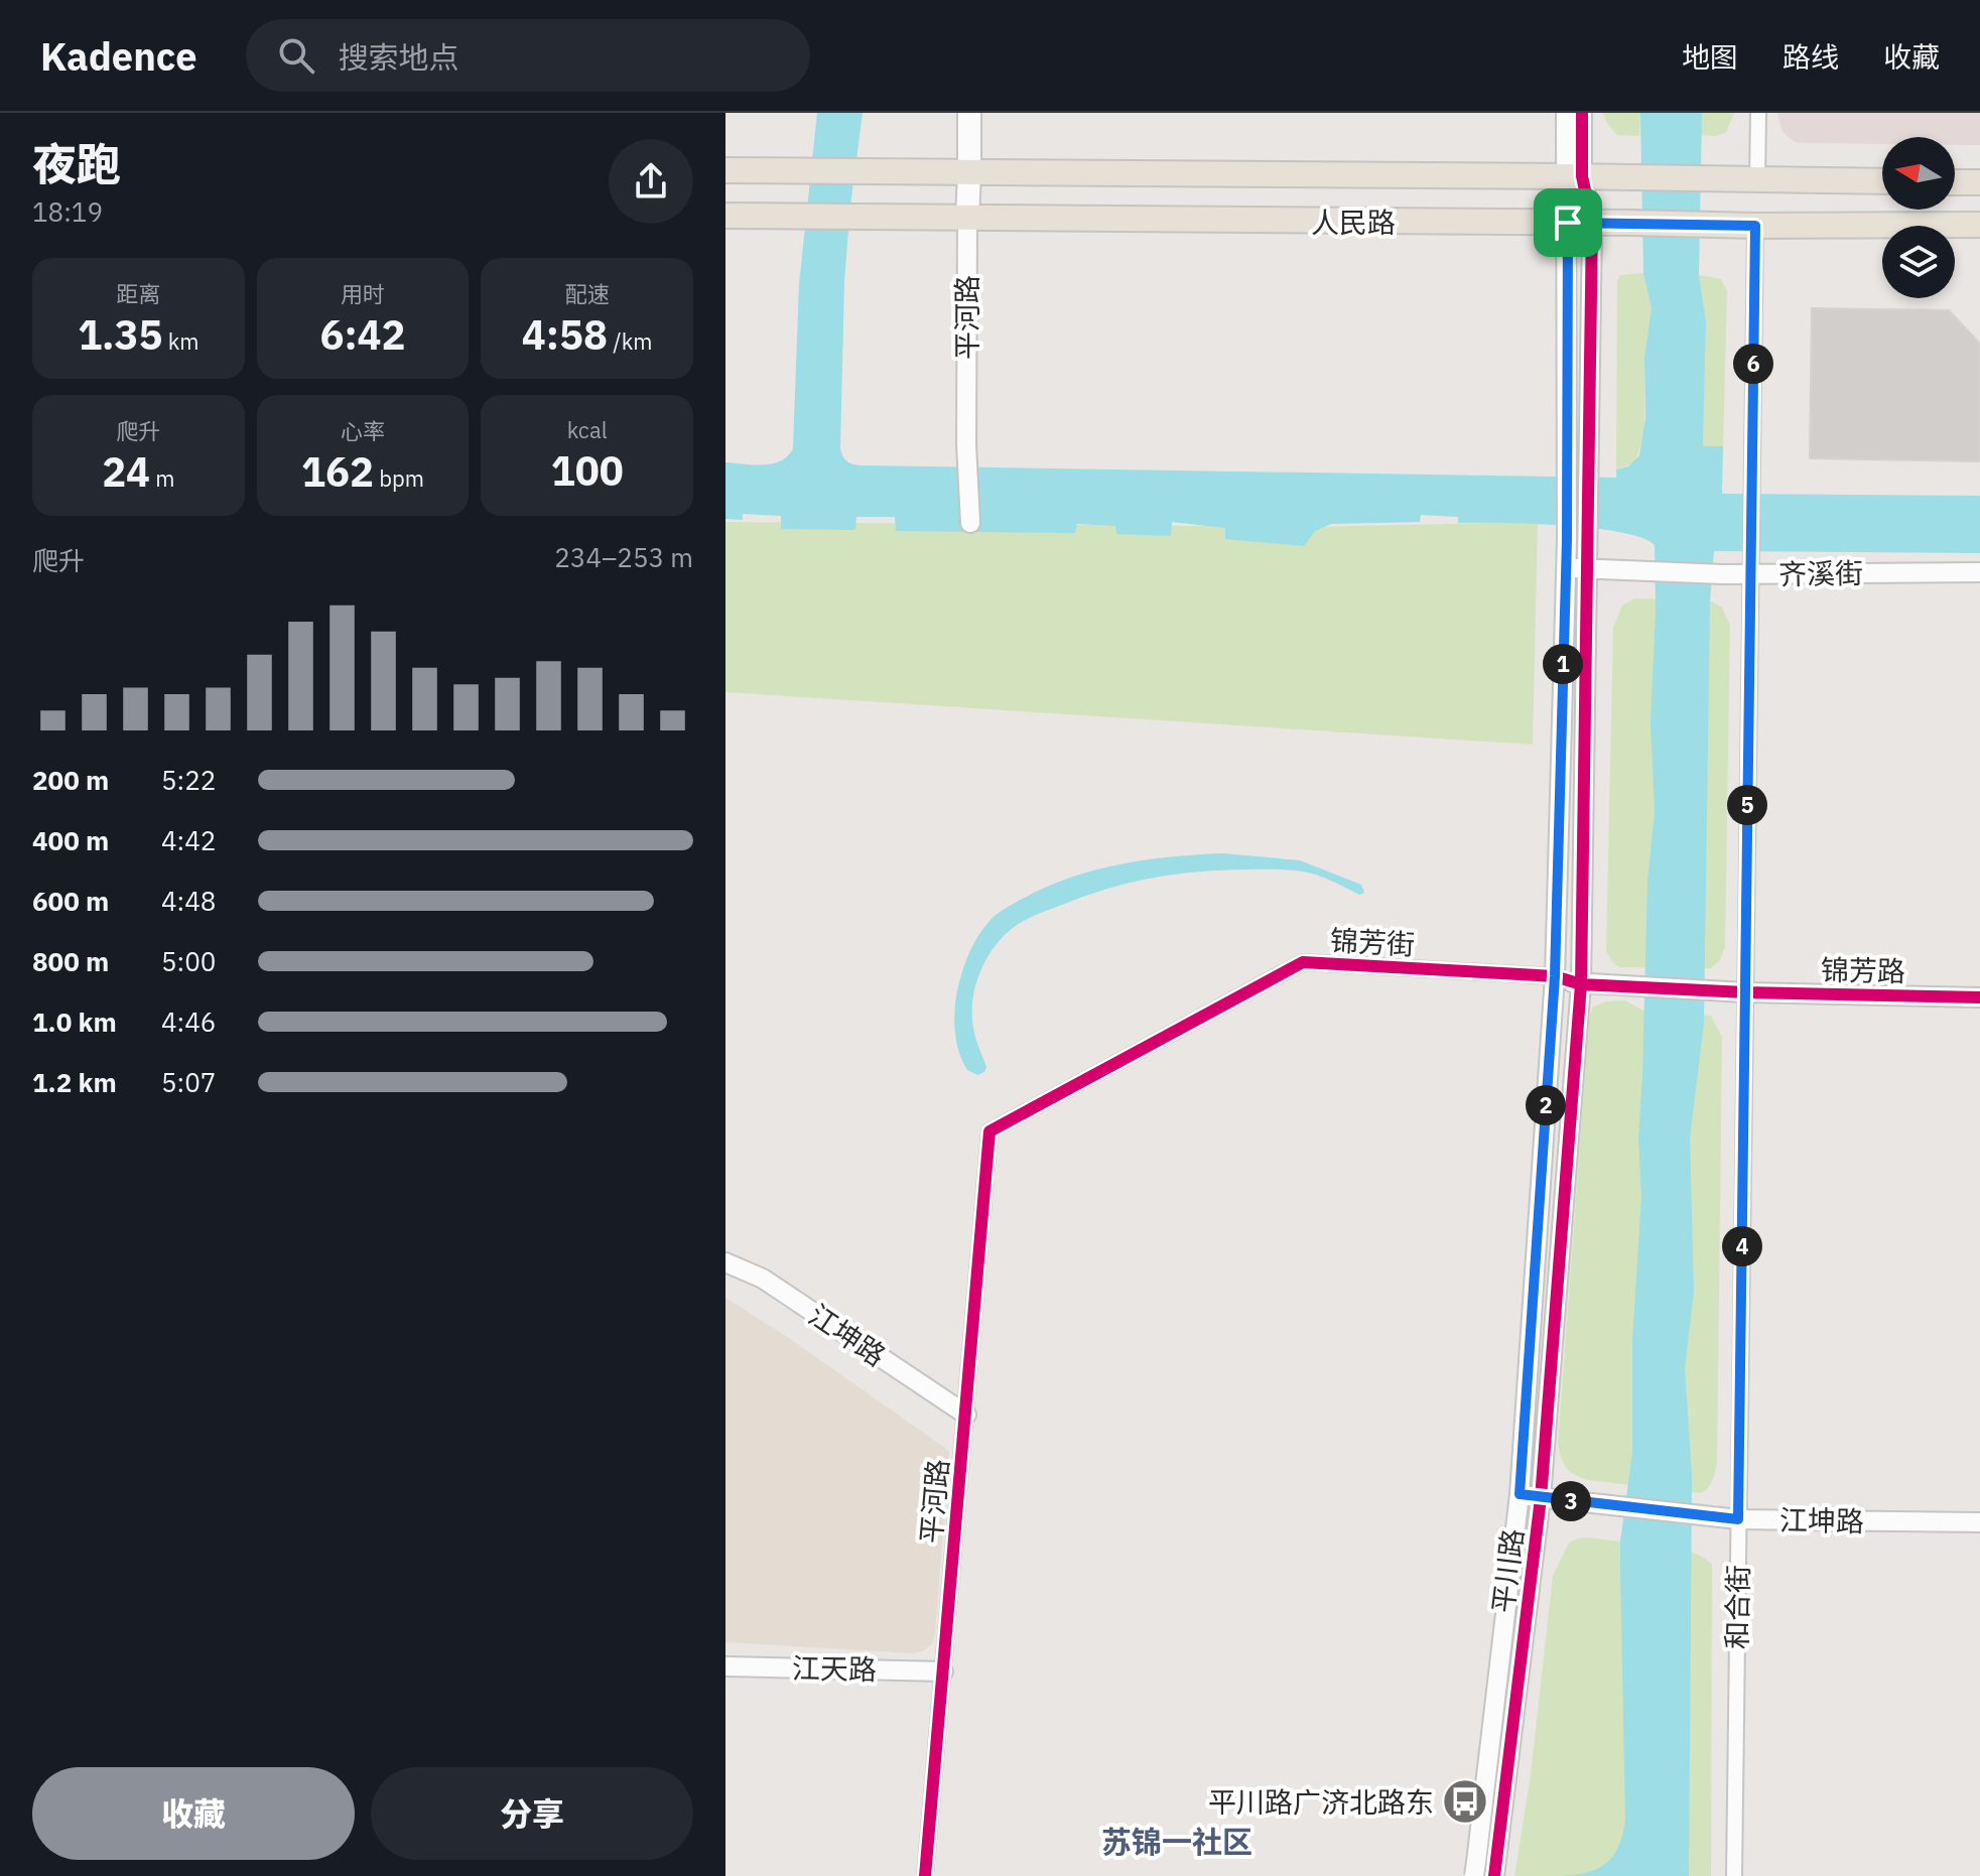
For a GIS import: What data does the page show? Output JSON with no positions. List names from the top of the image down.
{
  "streets": {
    "main road": ["人民路", "平河路"],
    "street": [
      "齐溪街",
      "锦芳街",
      "锦芳路",
      "江坤路",
      "平川路",
      "和合街",
      "江天路"
    ]
  },
  "crossings": [
    ["人民路", "平河路"],
    ["人民路", "平川路"],
    ["人民路", "和合街"],
    ["平河路", "锦芳街"],
    ["平河路", "江坤路"],
    ["平河路", "江天路"],
    ["齐溪街", "平川路"],
    ["齐溪街", "和合街"],
    ["锦芳街", "锦芳路"],
    ["锦芳街", "平川路"],
    ["锦芳街", "和合街"],
    ["锦芳路", "和合街"],
    ["江坤路", "平川路"],
    ["江坤路", "和合街"]
  ],
  "districts": ["苏锦一社区"],
  "places": {
    "bus stop": ["平川路广济北路东"]
  },
  "north": "left",
  "page": {
    "header": "Kadence",
    "search": "搜索地点",
    "nav": ["地图", "路线", "收藏"],
    "heading": ["夜跑", "18:19"],
    "stats": [
      ["距离", "1.35 km"],
      ["用时", "6:42"],
      ["配速", "4:58 /km"],
      ["爬升", "24 m"],
      ["心率", "162 bpm"],
      ["kcal", "100"]
    ],
    "pins": [
      "6",
      "1",
      "5",
      "2",
      "4",
      "3"
    ],
    "chart": ["爬升", "234–253 m"],
    "list": [
      {
        "name": "200 m",
        "note": "5:22"
      },
      {
        "name": "400 m",
        "note": "4:42"
      },
      {
        "name": "600 m",
        "note": "4:48"
      },
      {
        "name": "800 m",
        "note": "5:00"
      },
      {
        "name": "1.0 km",
        "note": "4:46"
      },
      {
        "name": "1.2 km",
        "note": "5:07"
      }
    ],
    "buttons": ["收藏", "分享"]
  }
}
